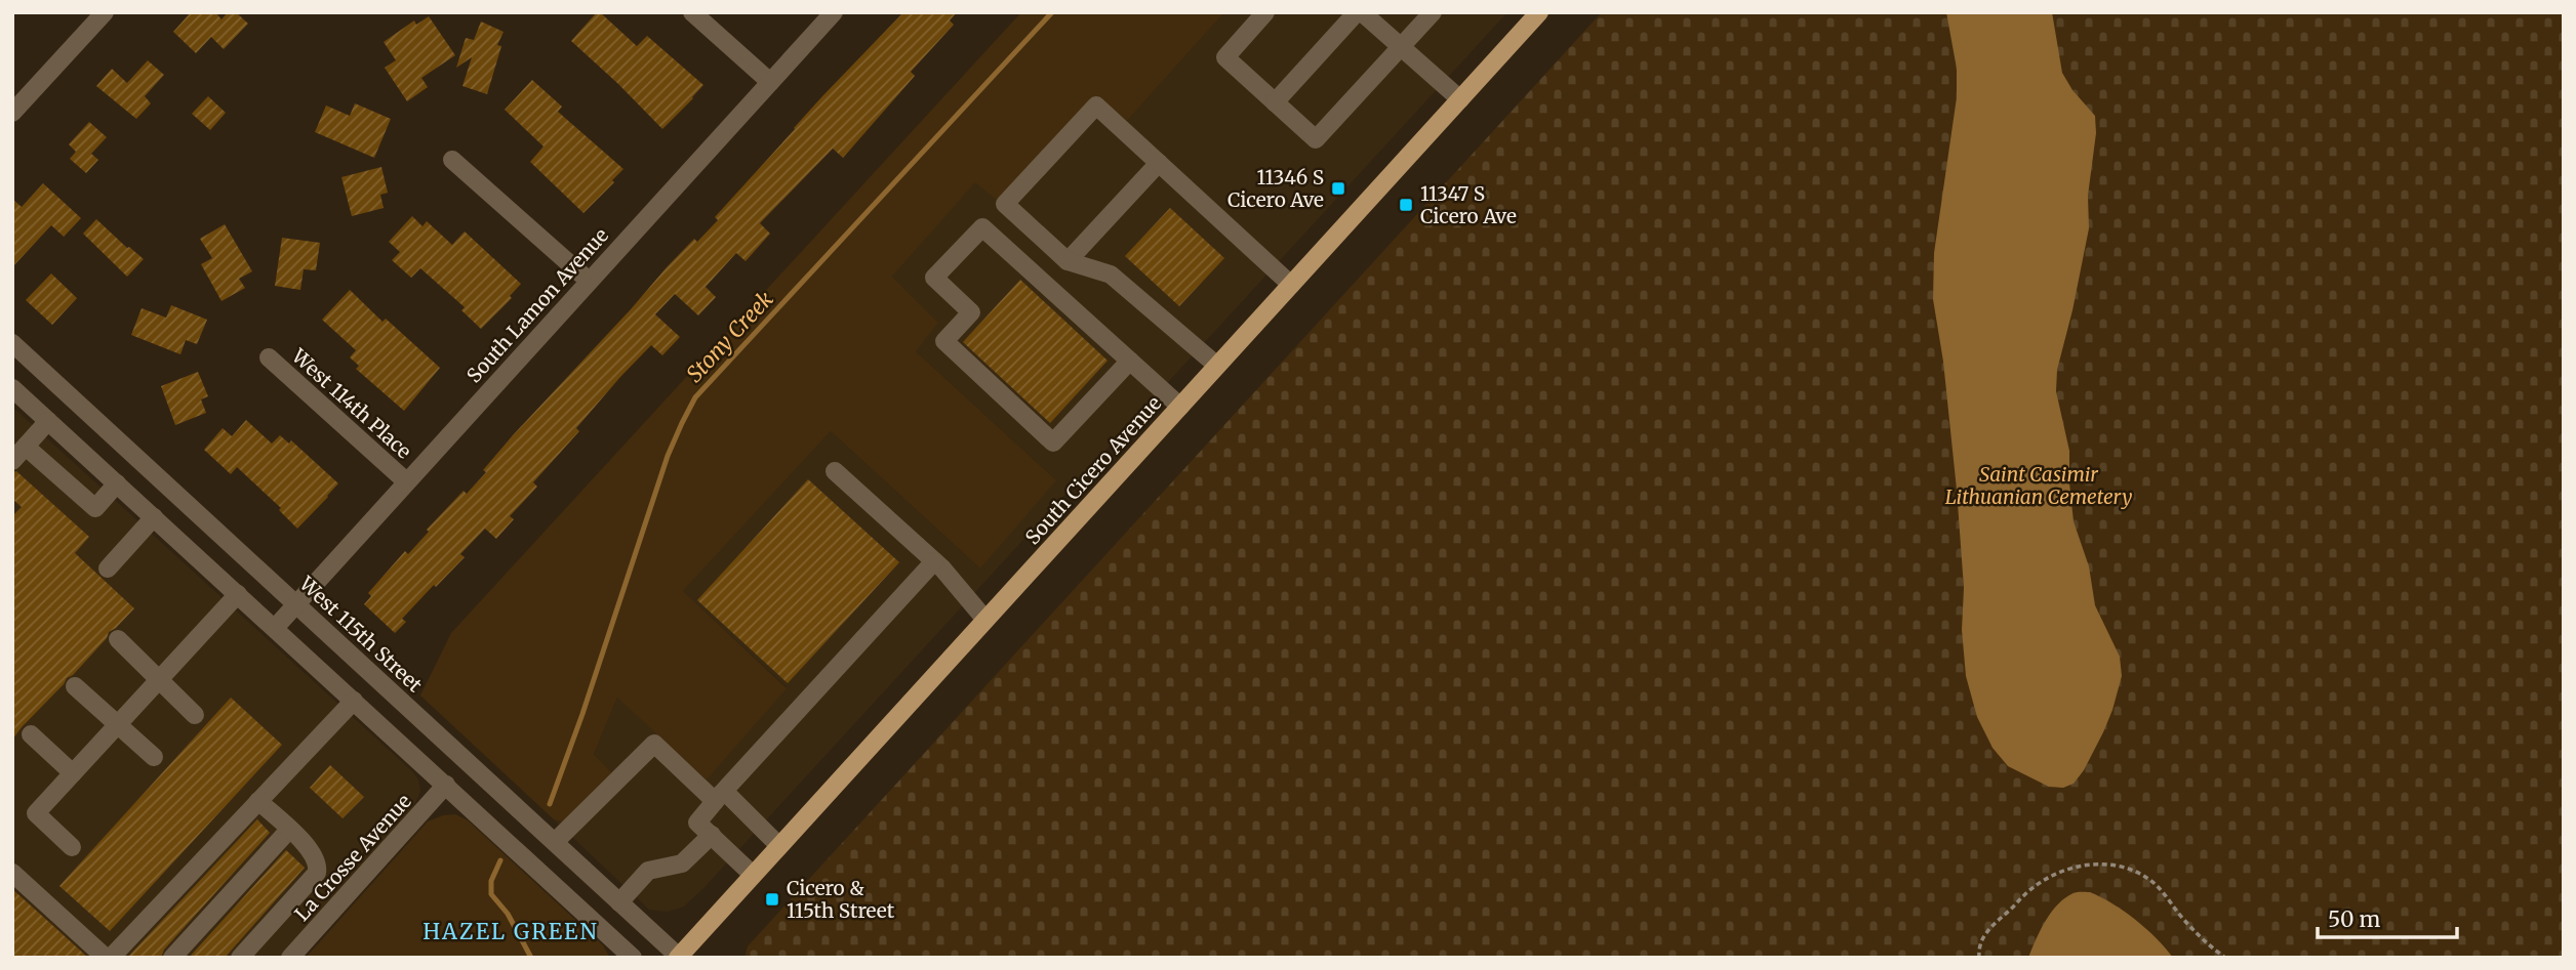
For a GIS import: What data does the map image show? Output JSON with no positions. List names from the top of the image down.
{
  "streets": {
    "main road": ["South Cicero Avenue"],
    "street": [
      "South Lamon Avenue",
      "West 114th Place",
      "West 115th Street",
      "La Crosse Avenue"
    ]
  },
  "crossings": [
    ["South Lamon Avenue", "West 114th Place"],
    ["South Lamon Avenue", "West 115th Street"],
    ["South Cicero Avenue", "West 115th Street"]
  ],
  "districts": ["HAZEL GREEN"],
  "water": ["Stony Creek"],
  "parks": ["Saint Casimir Lithuanian Cemetery"],
  "places": {
    "transit": ["11346 S Cicero Ave", "11347 S Cicero Ave", "Cicero & 115th Street"]
  },
  "scale_bar": "50 m"
}
